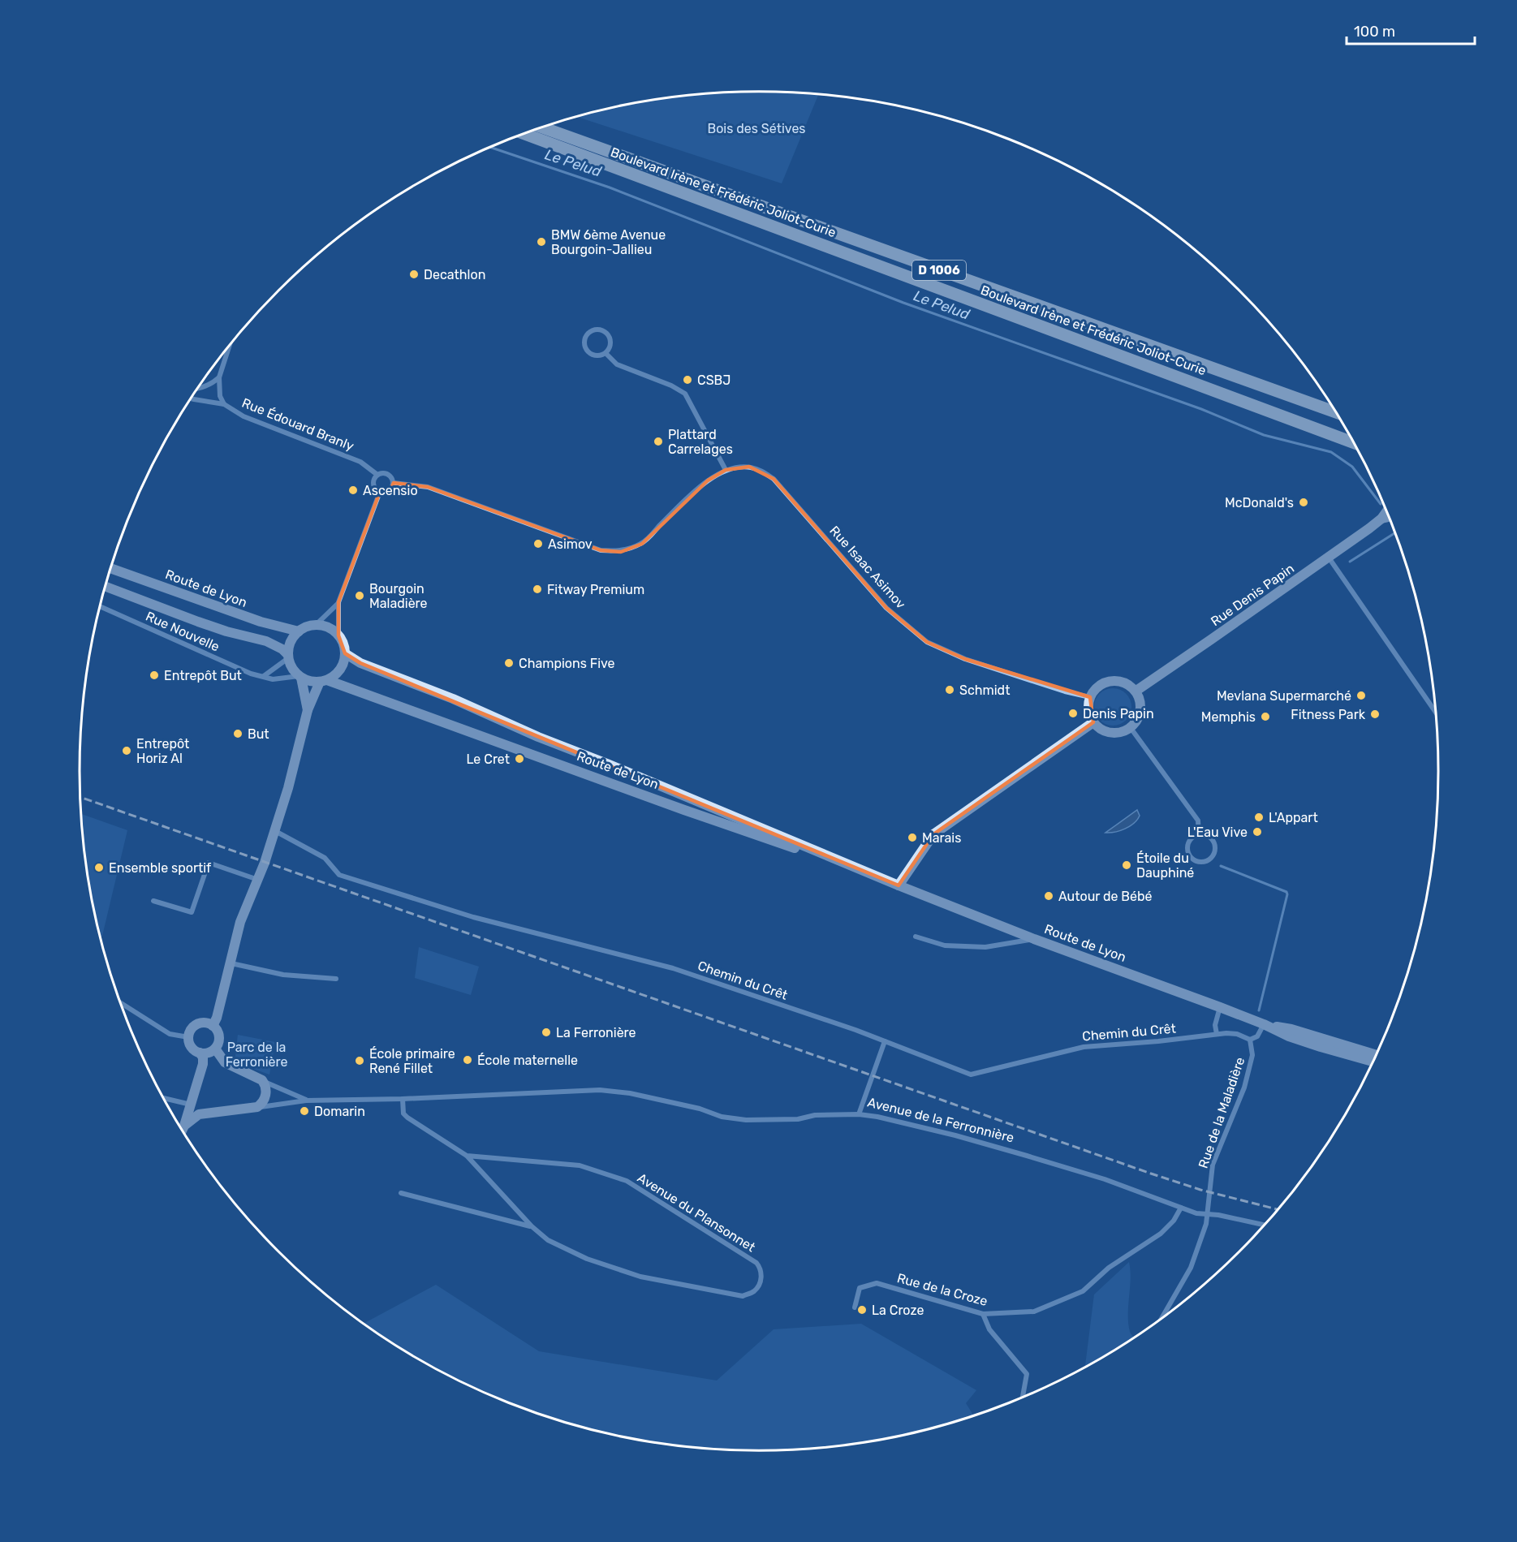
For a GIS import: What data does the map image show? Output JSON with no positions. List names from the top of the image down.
{
  "streets": {
    "main road": [
      "Boulevard Irène et Frédéric Joliot-Curie",
      "D 1006",
      "Route de Lyon",
      "Rue Denis Papin",
      "Avenue de la Ferronnière"
    ],
    "street": [
      "Rue Édouard Branly",
      "Rue Isaac Asimov",
      "Rue Nouvelle",
      "Chemin du Crêt",
      "Rue de la Maladière",
      "Avenue du Plansonnet",
      "Rue de la Croze"
    ]
  },
  "crossings": [
    ["Rue Édouard Branly", "Rue Isaac Asimov"],
    ["Rue Isaac Asimov", "Rue Denis Papin"],
    ["Route de Lyon", "Rue Nouvelle"],
    ["Chemin du Crêt", "Rue de la Maladière"],
    ["Rue de la Maladière", "Avenue de la Ferronnière"],
    ["Avenue de la Ferronnière", "Avenue du Plansonnet"],
    ["Avenue de la Ferronnière", "Rue de la Croze"]
  ],
  "water": ["Le Pelud"],
  "parks": ["Bois des Sétives", "Parc de la Ferronière"],
  "places": [
    "BMW 6ème Avenue Bourgoin-Jallieu",
    "Decathlon",
    "CSBJ",
    "Plattard Carrelages",
    "Ascensio",
    "McDonald's",
    "Asimov",
    "Fitway Premium",
    "Bourgoin Maladière",
    "Champions Five",
    "Entrepôt But",
    "Schmidt",
    "Mevlana Supermarché",
    "Denis Papin",
    "Fitness Park",
    "Memphis",
    "But",
    "Entrepôt Horiz Al",
    "Le Cret",
    "L'Appart",
    "L'Eau Vive",
    "Marais",
    "Étoile du Dauphiné",
    "Ensemble sportif",
    "Autour de Bébé",
    "La Ferronière",
    "École maternelle",
    "École primaire René Fillet",
    "Domarin",
    "La Croze"
  ],
  "scale_bar": "100 m"
}
